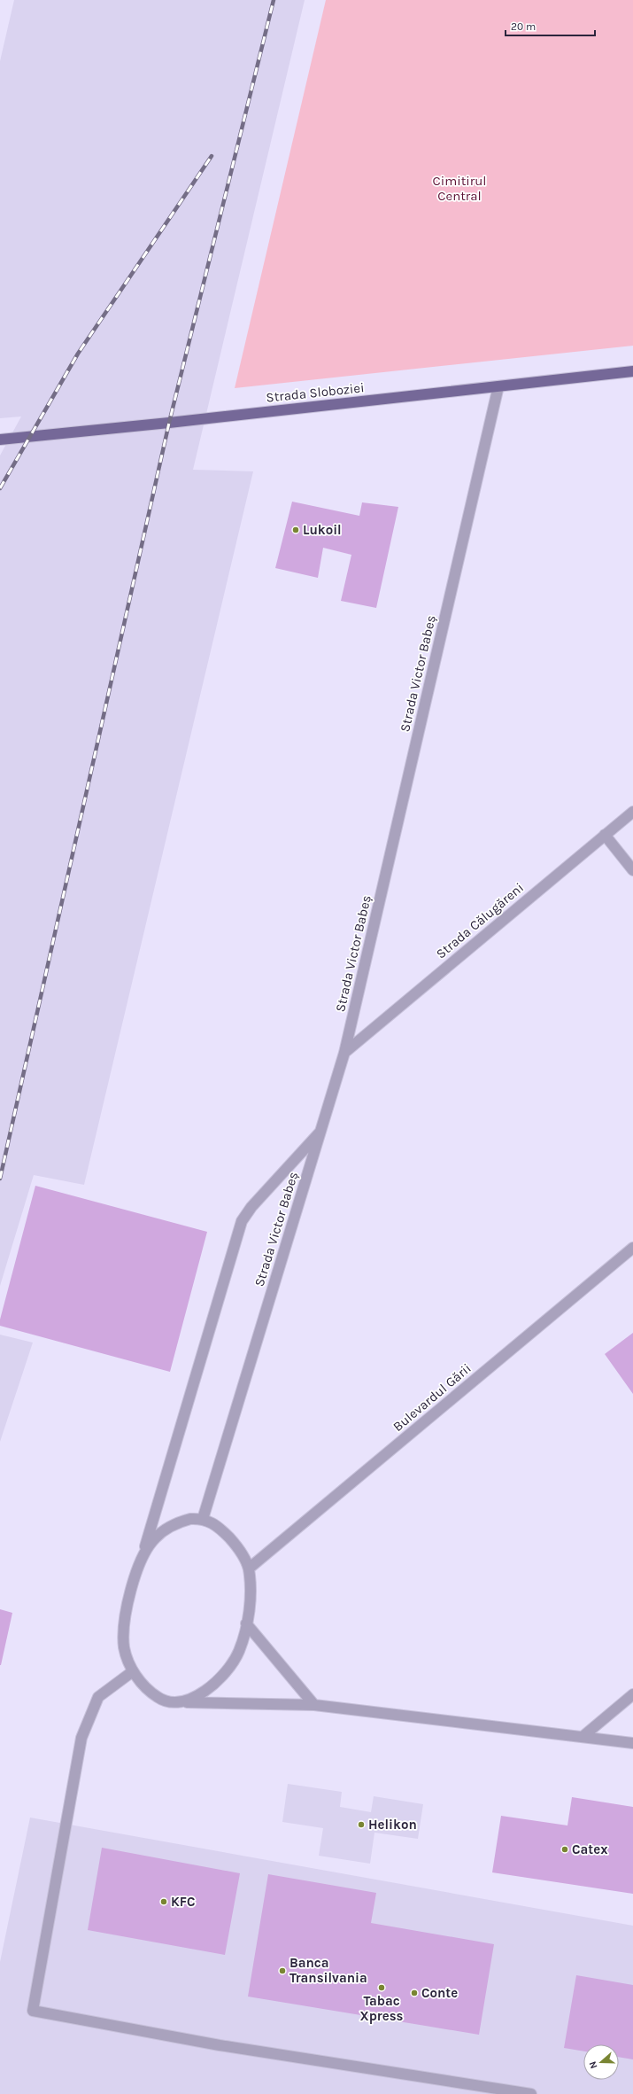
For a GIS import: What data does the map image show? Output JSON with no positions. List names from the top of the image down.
{
  "streets": {
    "main road": ["Strada Sloboziei"],
    "street": ["Strada Victor Babeș", "Strada Călugăreni", "Bulevardul Gării"]
  },
  "crossings": [
    ["Strada Sloboziei", "Strada Victor Babeș"],
    ["Strada Victor Babeș", "Strada Călugăreni"]
  ],
  "parks": ["Cimitirul Central"],
  "places": [
    "Lukoil",
    "Helikon",
    "Catex",
    "KFC",
    "Banca Transilvania",
    "Tabac Xpress",
    "Conte"
  ],
  "scale_bar": "20 m",
  "north": "left"
}
